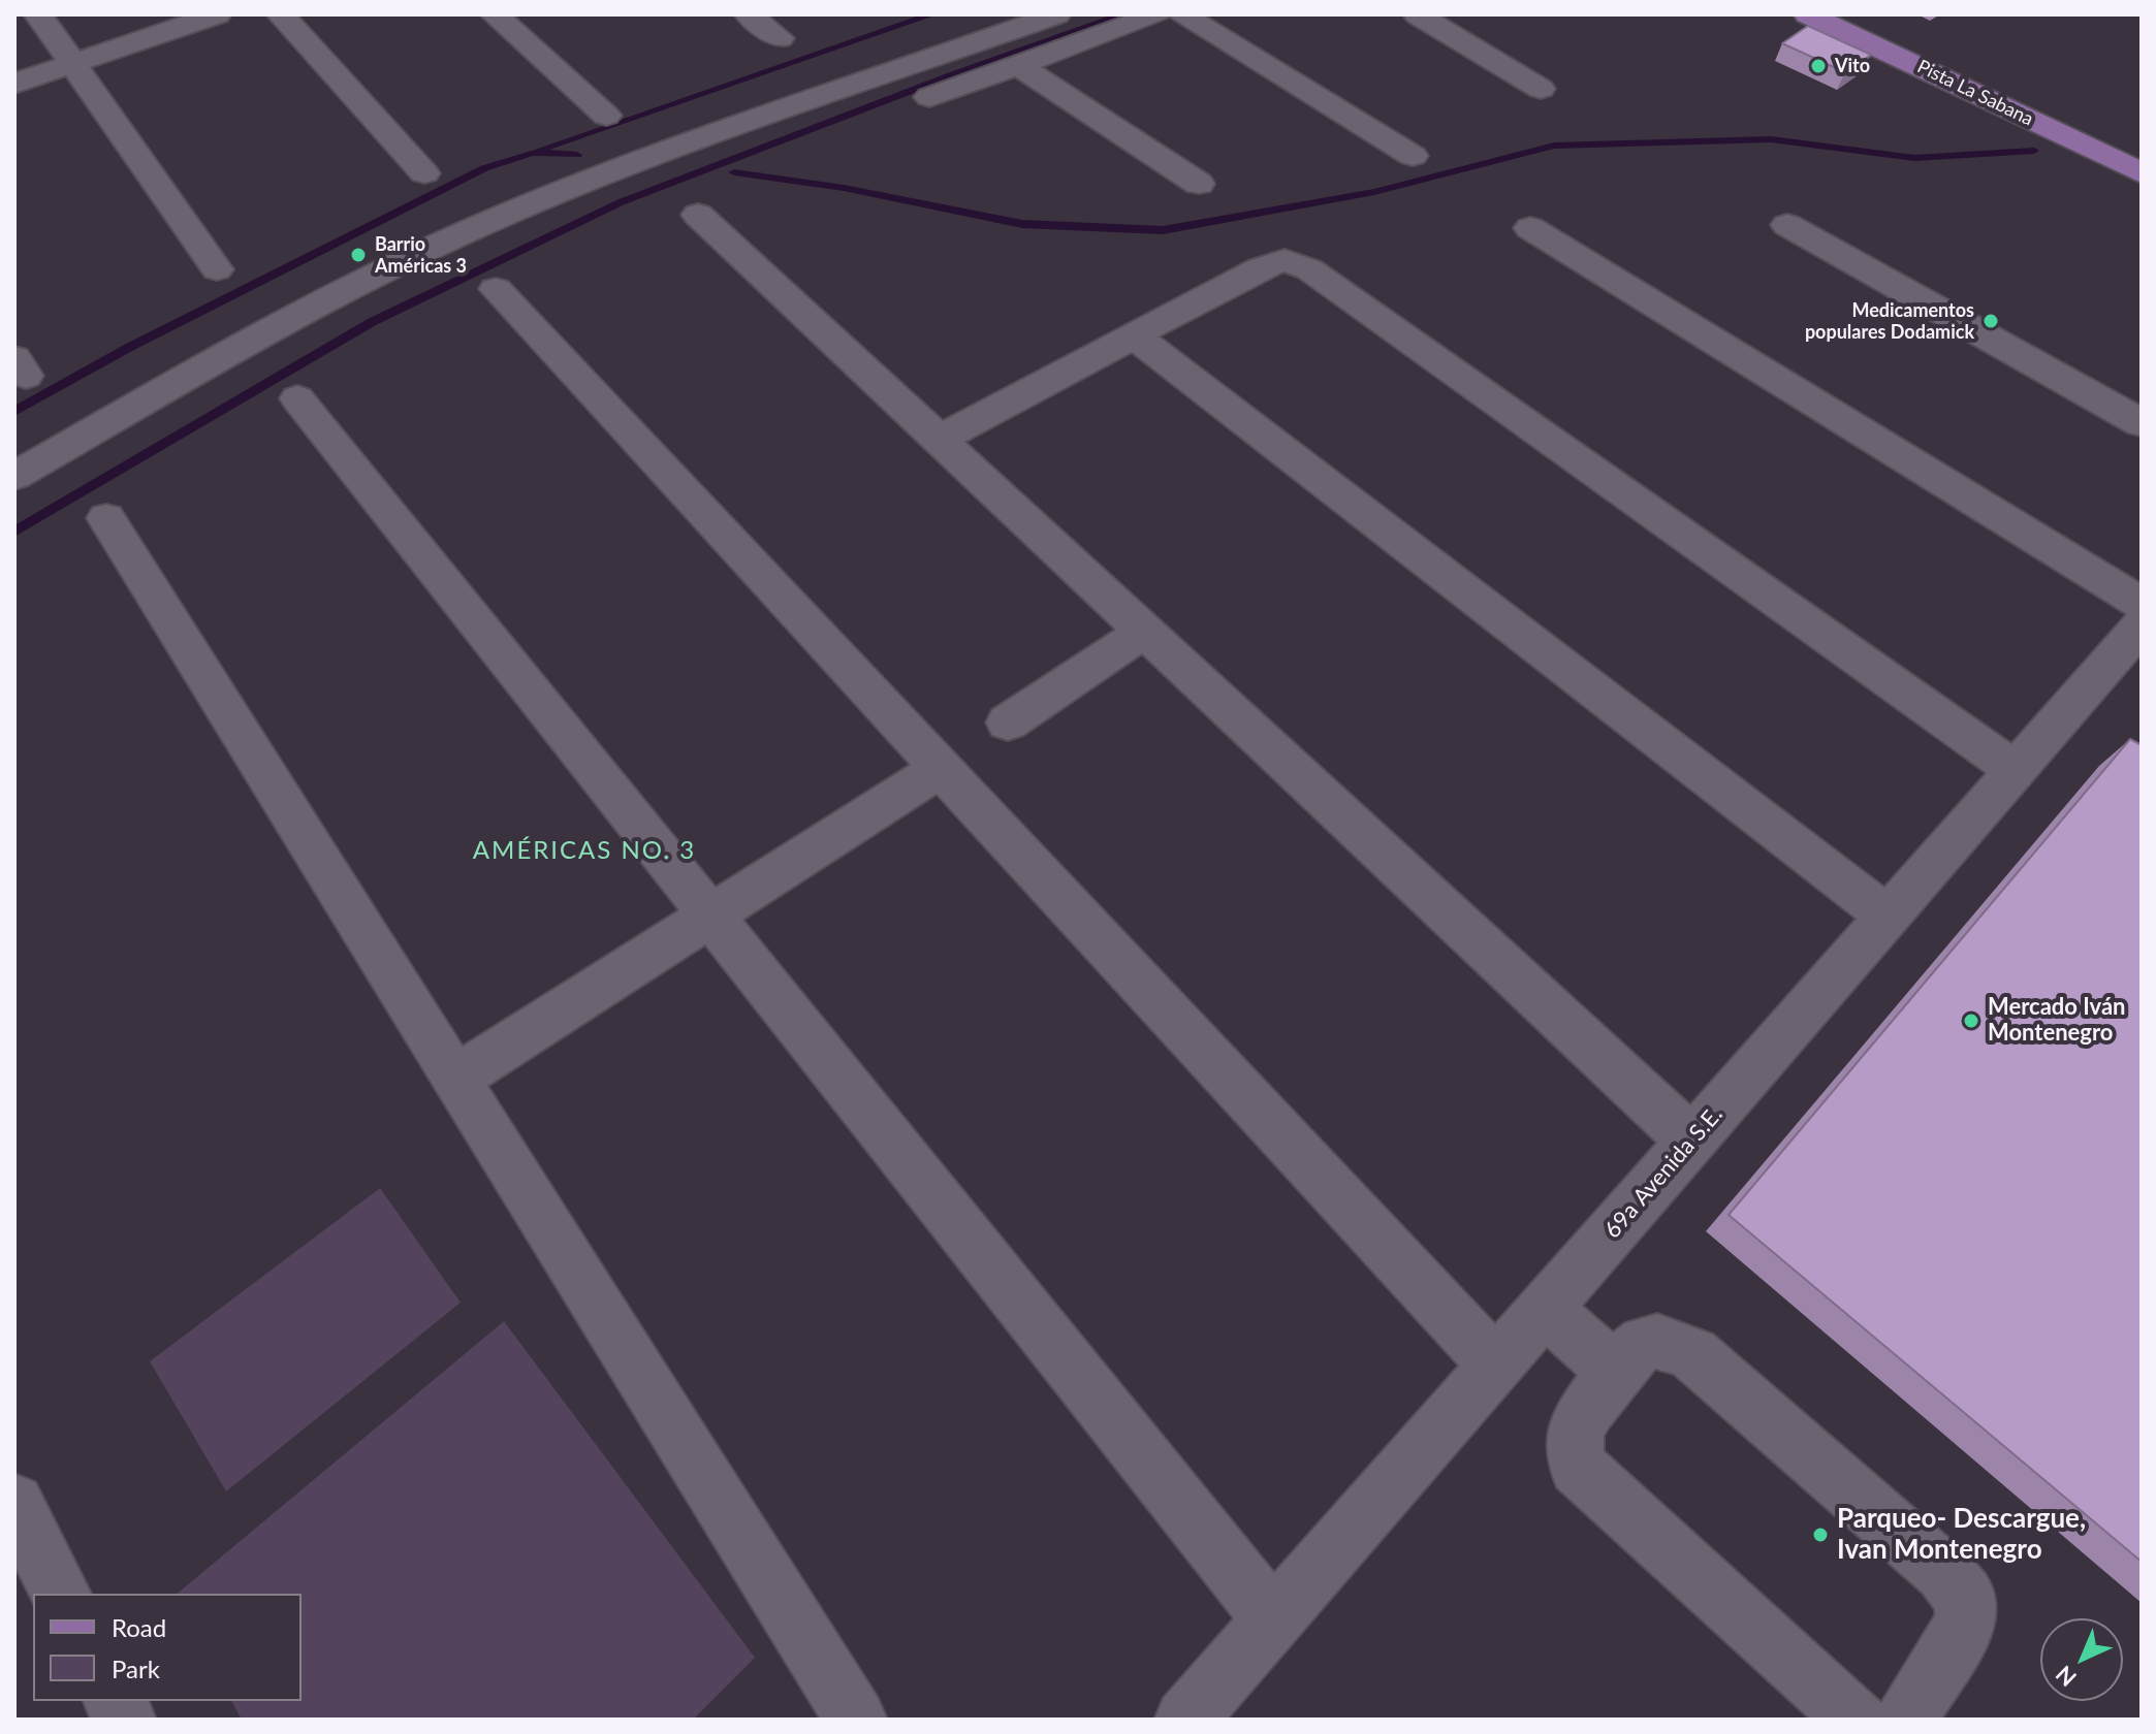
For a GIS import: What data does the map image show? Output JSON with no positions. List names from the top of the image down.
{
  "streets": {
    "main road": ["Pista La Sabana"],
    "street": ["69a Avenida S.E."]
  },
  "districts": ["AMÉRICAS NO. 3"],
  "places": [
    "Vito",
    "Barrio Américas 3",
    "Medicamentos populares Dodamick",
    "Mercado Iván Montenegro",
    "Parqueo- Descargue, Ivan Montenegro"
  ],
  "legend": ["Road", "Park"],
  "north": "bottom left"
}
